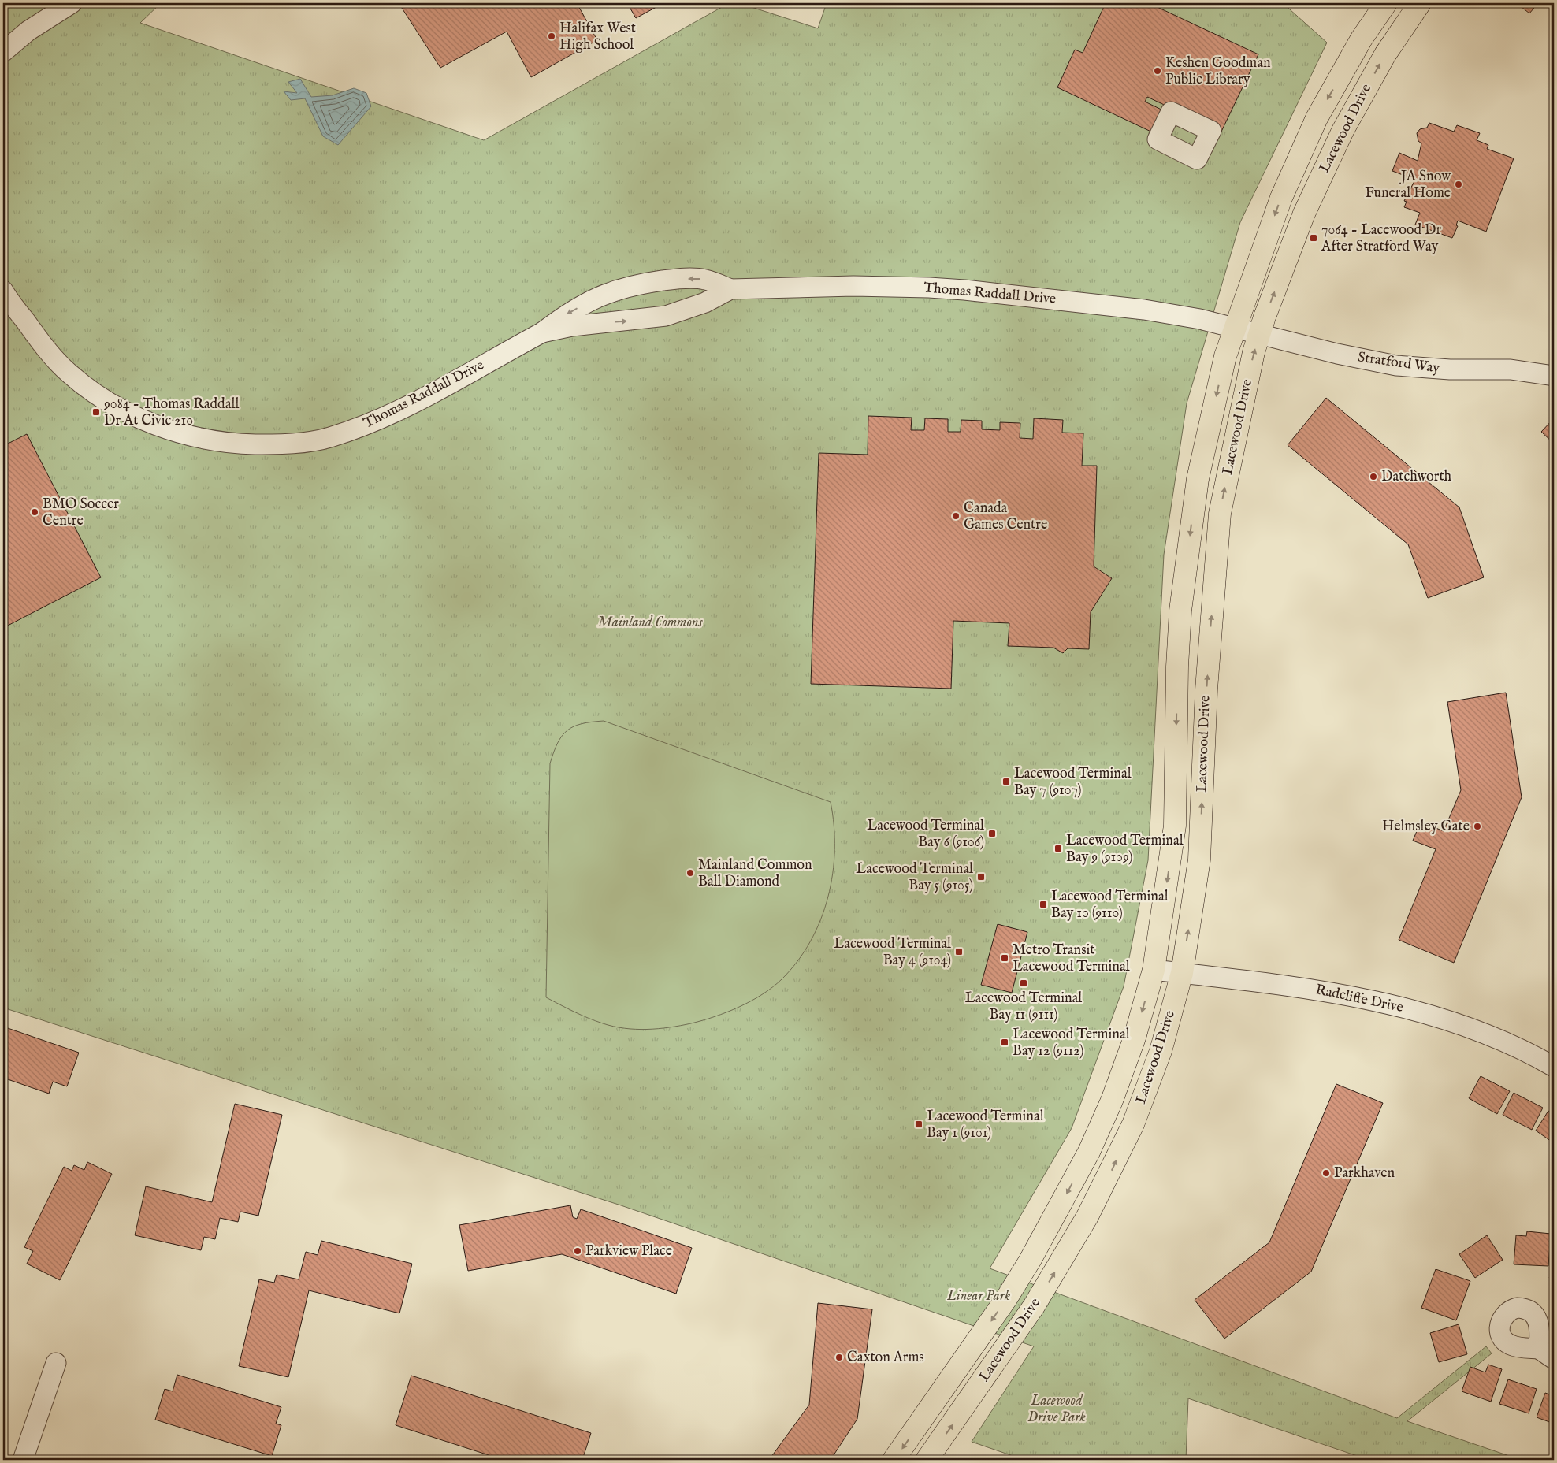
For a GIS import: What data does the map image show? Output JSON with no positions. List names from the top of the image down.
{
  "streets": {
    "main road": ["Lacewood Drive"],
    "street": ["Thomas Raddall Drive", "Stratford Way", "Radcliffe Drive"]
  },
  "crossings": [
    ["Lacewood Drive", "Thomas Raddall Drive"],
    ["Lacewood Drive", "Stratford Way"],
    ["Lacewood Drive", "Radcliffe Drive"],
    ["Thomas Raddall Drive", "Stratford Way"]
  ],
  "parks": ["Mainland Commons", "Linear Park", "Lacewood Drive Park"],
  "places": {
    "other": [
      "Halifax West High School",
      "Keshen Goodman Public Library",
      "JA Snow Funeral Home",
      "Datchworth",
      "BMO Soccer Centre",
      "Canada Games Centre",
      "Helmsley Gate",
      "Mainland Common Ball Diamond",
      "Parkhaven",
      "Parkview Place",
      "Caxton Arms"
    ],
    "transit": [
      "7064 - Lacewood Dr After Stratford Way",
      "9084 - Thomas Raddall Dr At Civic 210",
      "Lacewood Terminal Bay 7 (9107)",
      "Lacewood Terminal Bay 6 (9106)",
      "Lacewood Terminal Bay 9 (9109)",
      "Lacewood Terminal Bay 5 (9105)",
      "Lacewood Terminal Bay 10 (9110)",
      "Lacewood Terminal Bay 4 (9104)",
      "Metro Transit Lacewood Terminal",
      "Lacewood Terminal Bay 11 (9111)",
      "Lacewood Terminal Bay 12 (9112)",
      "Lacewood Terminal Bay 1 (9101)"
    ]
  }
}
